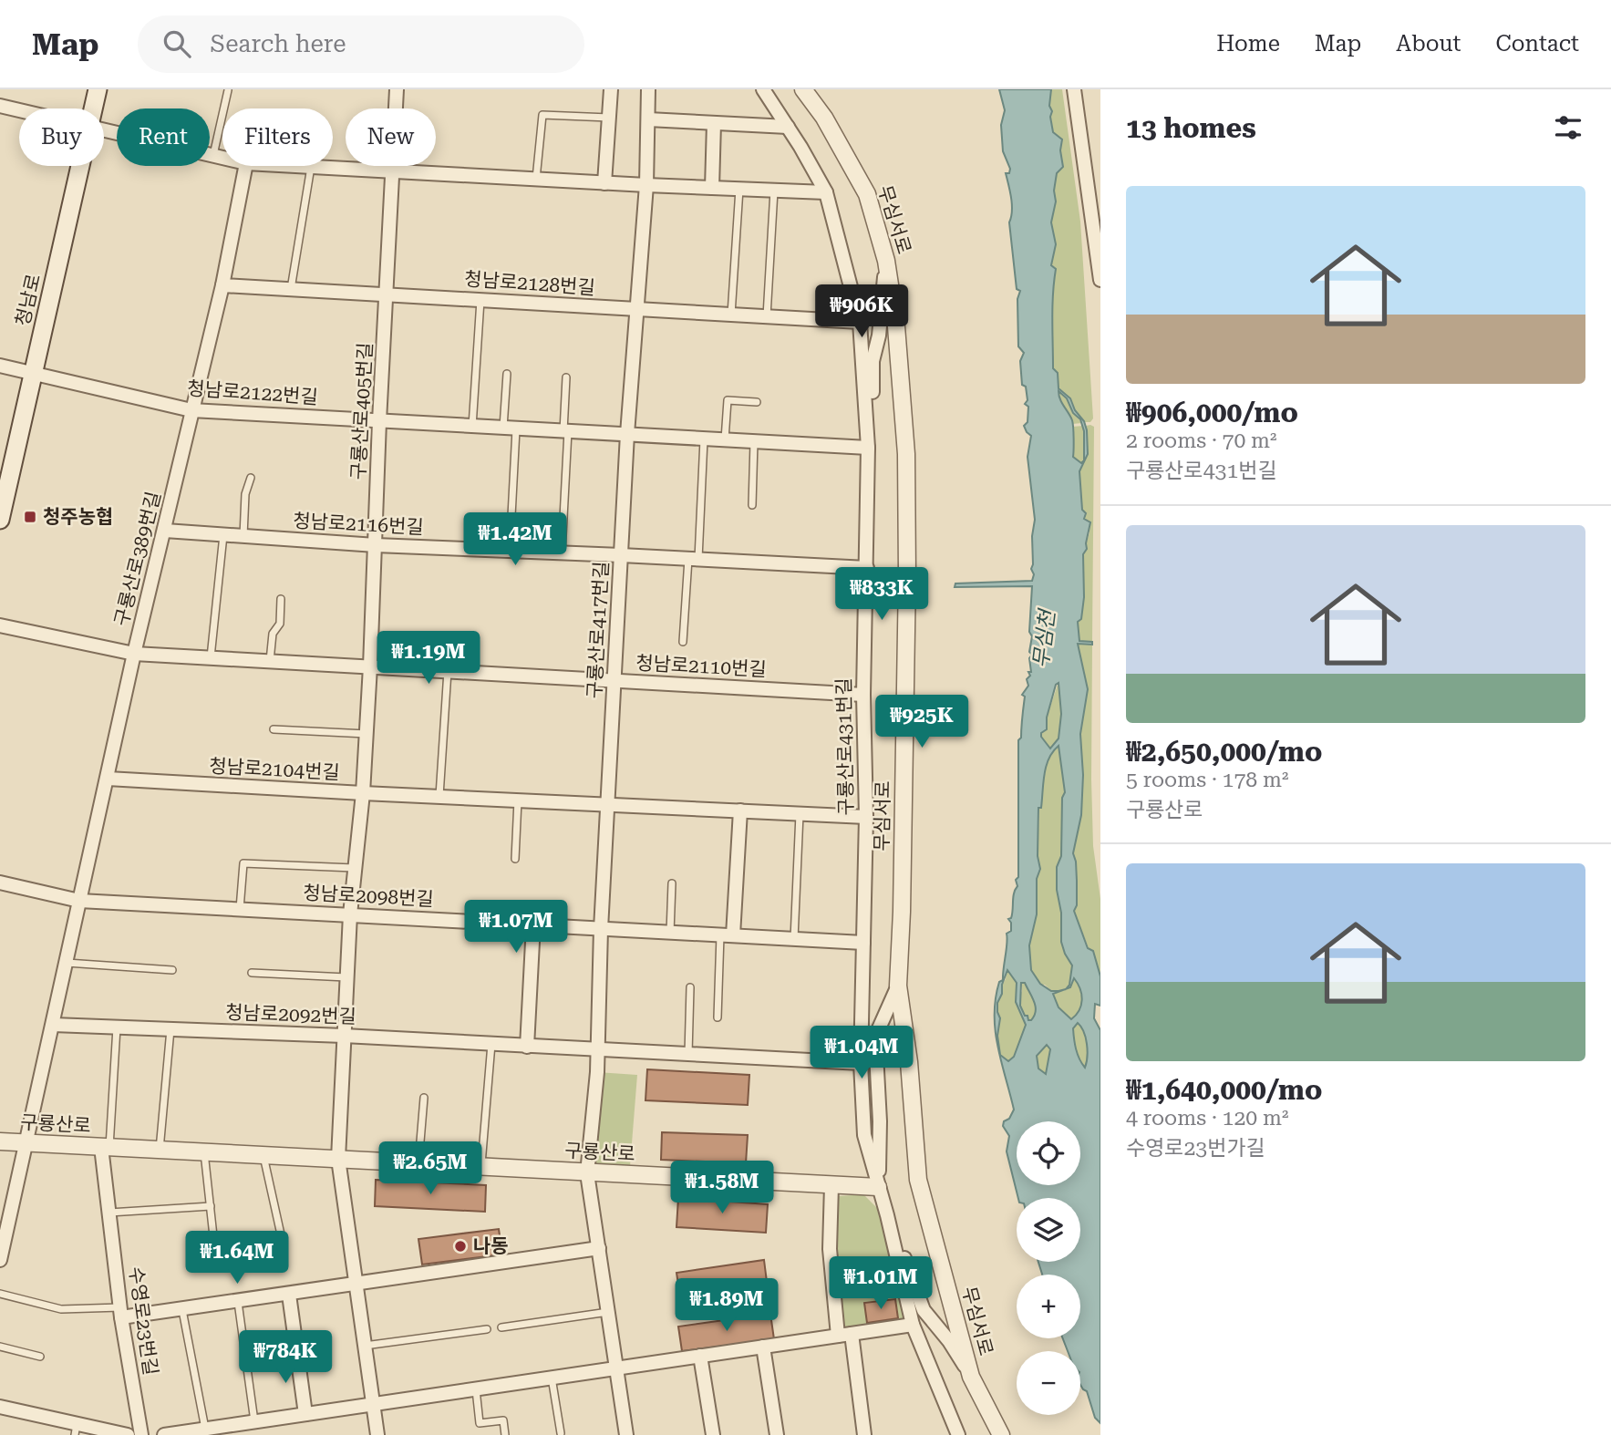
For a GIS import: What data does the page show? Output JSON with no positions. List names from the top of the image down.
{
  "streets": {
    "main road": ["청남로"],
    "street": [
      "무심서로",
      "청남로2128번길",
      "청남로2122번길",
      "구룡산로405번길",
      "청남로2116번길",
      "구룡산로389번길",
      "구룡산로417번길",
      "청남로2110번길",
      "구룡산로431번길",
      "청남로2104번길",
      "청남로2098번길",
      "청남로2092번길",
      "구룡산로",
      "수영로23번길"
    ]
  },
  "crossings": [
    ["청남로2128번길", "구룡산로405번길"],
    ["청남로2128번길", "구룡산로389번길"],
    ["청남로2128번길", "구룡산로417번길"],
    ["청남로2128번길", "구룡산로431번길"],
    ["청남로", "청남로2122번길"],
    ["청남로2122번길", "구룡산로405번길"],
    ["청남로2122번길", "구룡산로389번길"],
    ["청남로2122번길", "구룡산로417번길"],
    ["청남로2122번길", "구룡산로431번길"],
    ["구룡산로405번길", "청남로2116번길"],
    ["구룡산로405번길", "청남로2110번길"],
    ["구룡산로405번길", "청남로2104번길"],
    ["구룡산로405번길", "청남로2098번길"],
    ["구룡산로405번길", "청남로2092번길"],
    ["구룡산로405번길", "구룡산로"],
    ["청남로2116번길", "구룡산로389번길"],
    ["청남로2116번길", "구룡산로417번길"],
    ["청남로2116번길", "구룡산로431번길"],
    ["구룡산로389번길", "청남로2110번길"],
    ["구룡산로389번길", "청남로2104번길"],
    ["구룡산로389번길", "청남로2098번길"],
    ["구룡산로389번길", "청남로2092번길"],
    ["구룡산로389번길", "구룡산로"],
    ["구룡산로417번길", "청남로2110번길"],
    ["구룡산로417번길", "청남로2104번길"],
    ["구룡산로417번길", "청남로2098번길"],
    ["구룡산로417번길", "청남로2092번길"],
    ["구룡산로417번길", "구룡산로"],
    ["청남로2110번길", "구룡산로431번길"],
    ["구룡산로431번길", "청남로2104번길"],
    ["구룡산로431번길", "청남로2098번길"],
    ["구룡산로431번길", "청남로2092번길"],
    ["구룡산로431번길", "구룡산로"],
    ["청남로2092번길", "구룡산로"],
    ["구룡산로", "수영로23번길"]
  ],
  "water": ["무심천"],
  "places": {
    "transit": ["청주농협"],
    "other": ["나동"]
  },
  "page": {
    "header": "Map",
    "search": "Search here",
    "nav": [
      "Home",
      "Map",
      "About",
      "Contact"
    ],
    "heading": "13 homes",
    "chip": [
      "Buy",
      "Rent",
      "Filters",
      "New"
    ],
    "list": [
      {
        "name": "₩906,000/mo",
        "note": "2 rooms · 70 m² · 구룡산로431번길"
      },
      {
        "name": "₩2,650,000/mo",
        "note": "5 rooms · 178 m² · 구룡산로"
      },
      {
        "name": "₩1,640,000/mo",
        "note": "4 rooms · 120 m² · 수영로23번가길"
      }
    ],
    "price": [
      "₩906K",
      "₩1.42M",
      "₩833K",
      "₩1.19M",
      "₩925K",
      "₩1.07M",
      "₩1.04M",
      "₩2.65M",
      "₩1.58M",
      "₩1.64M",
      "₩1.01M",
      "₩1.89M",
      "₩784K"
    ],
    "map_buttons": ["+", "−"]
  }
}
